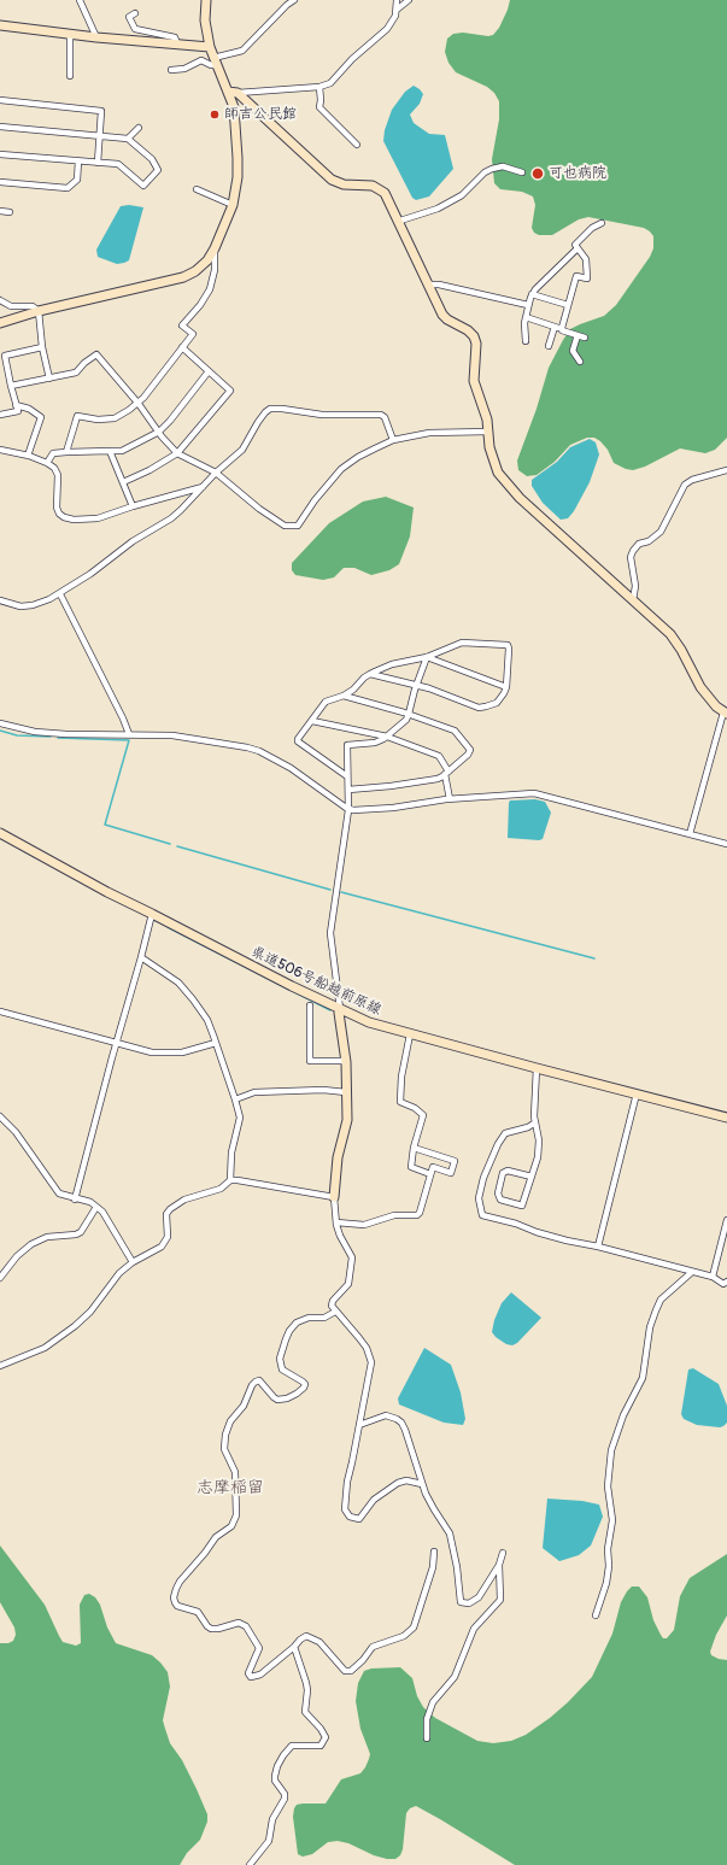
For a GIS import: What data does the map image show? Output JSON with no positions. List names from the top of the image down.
{
  "streets": {
    "street": ["県道506号船越前原線"]
  },
  "districts": ["志摩稲留"],
  "places": ["師吉公民館", "可也病院"]
}
